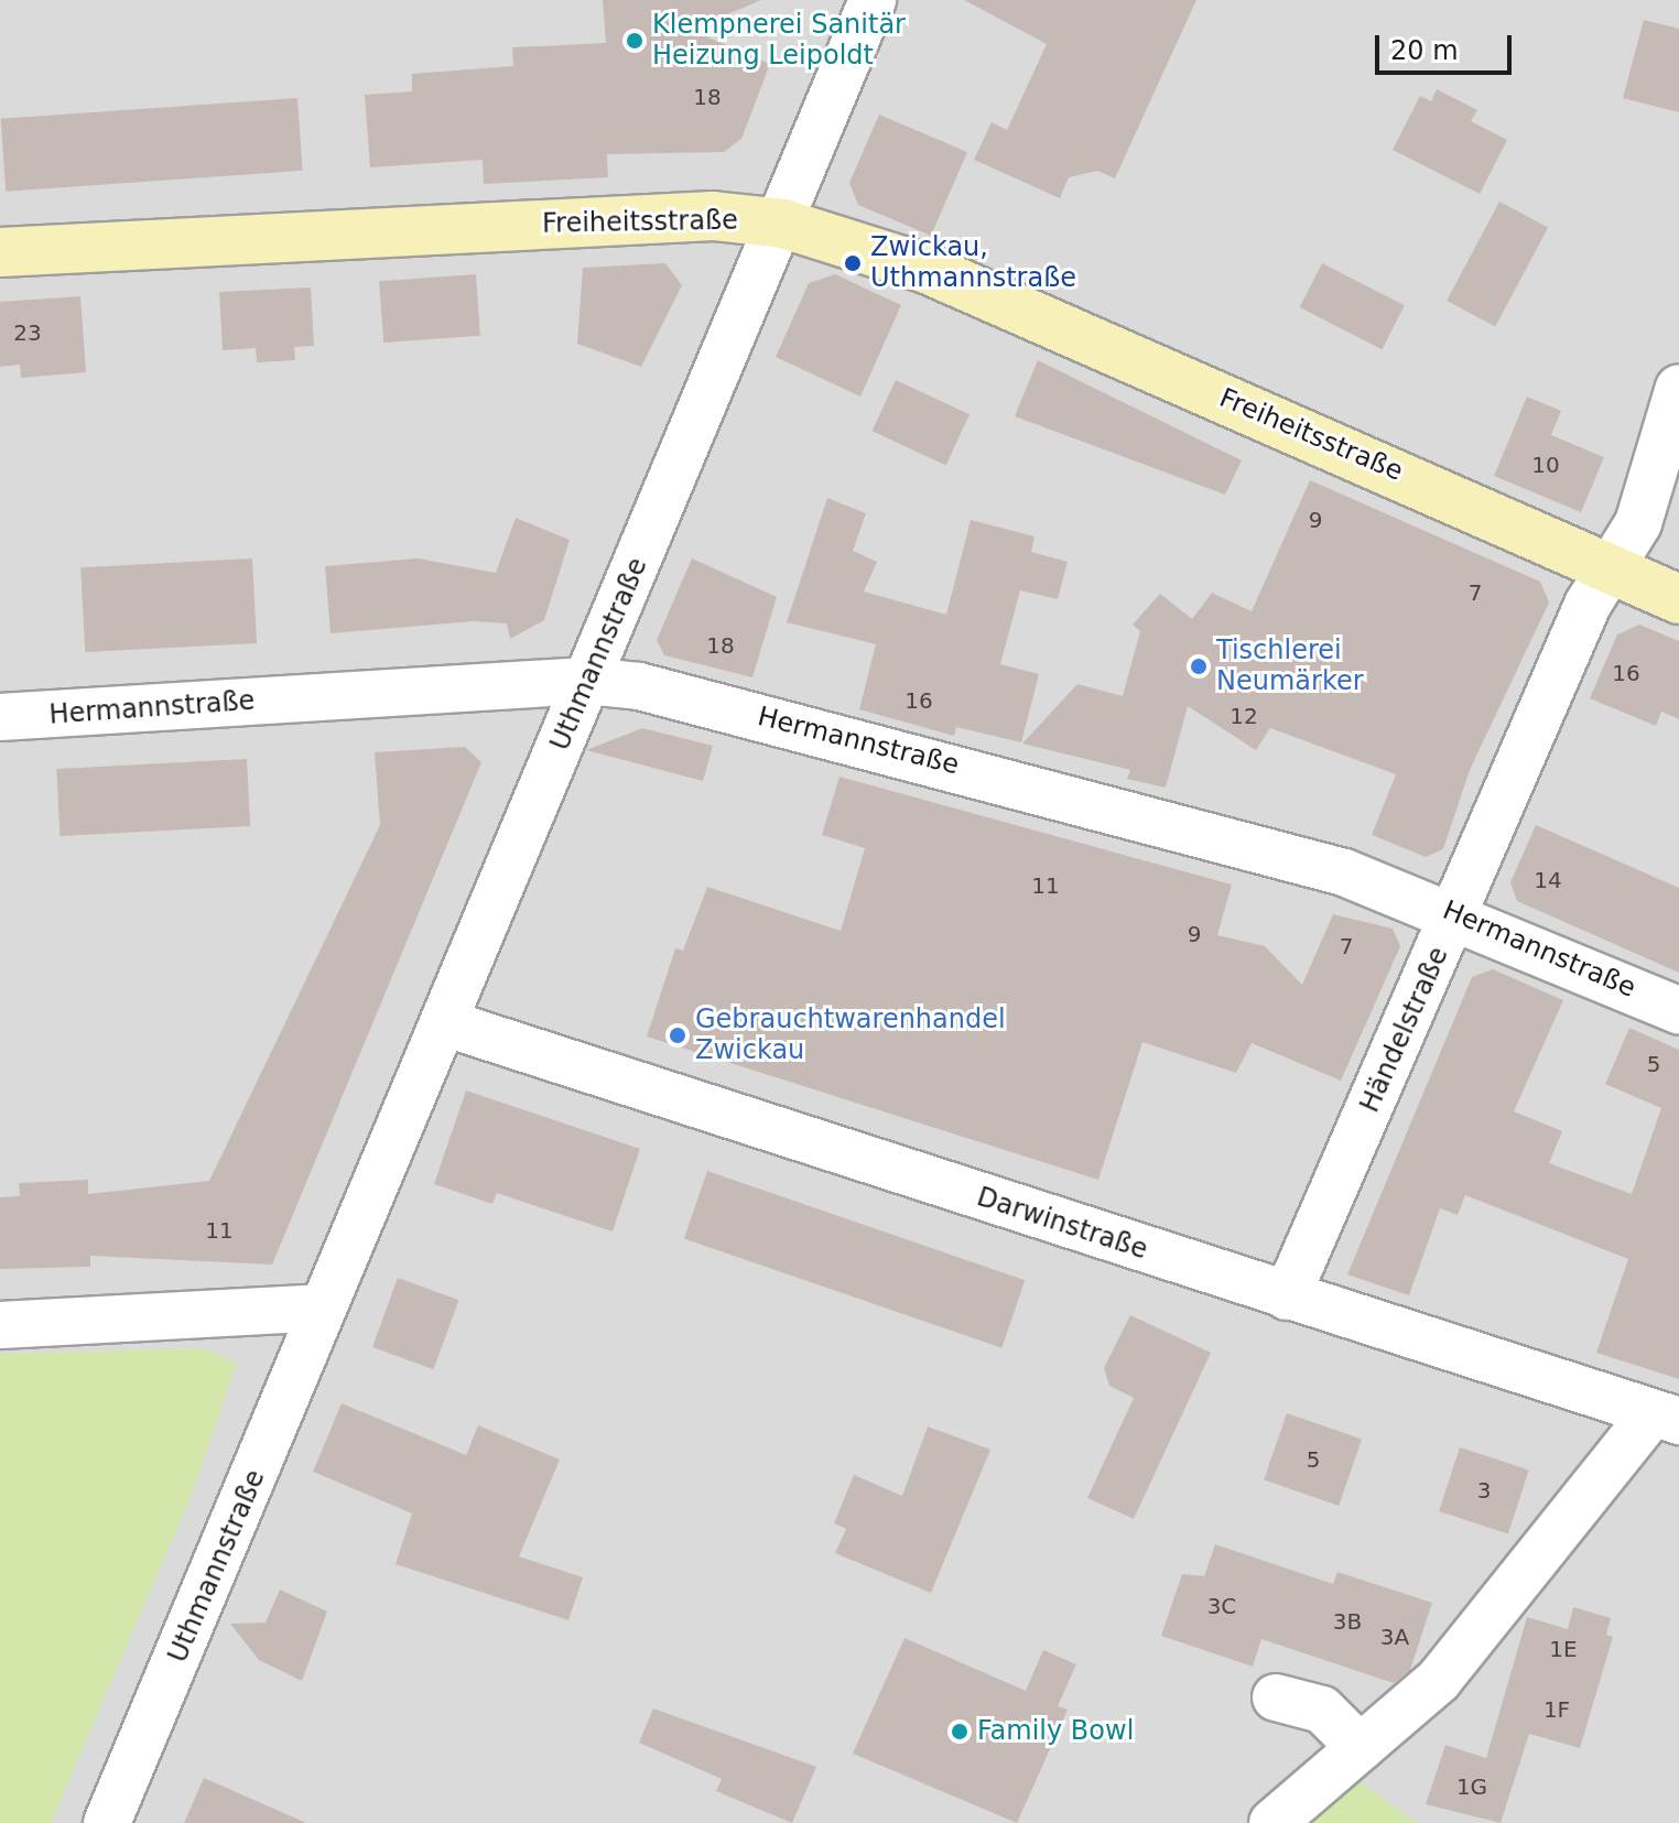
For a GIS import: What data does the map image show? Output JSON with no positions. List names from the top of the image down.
{
  "streets": {
    "street": [
      "Freiheitsstraße",
      "Uthmannstraße",
      "Hermannstraße",
      "Händelstraße",
      "Darwinstraße"
    ]
  },
  "crossings": [
    ["Freiheitsstraße", "Uthmannstraße"],
    ["Freiheitsstraße", "Händelstraße"],
    ["Uthmannstraße", "Hermannstraße"],
    ["Uthmannstraße", "Darwinstraße"],
    ["Hermannstraße", "Händelstraße"],
    ["Händelstraße", "Darwinstraße"]
  ],
  "places": [
    "Klempnerei Sanitär Heizung Leipoldt",
    "Zwickau, Uthmannstraße",
    "Tischlerei Neumärker",
    "Gebrauchtwarenhandel Zwickau",
    "Family Bowl"
  ],
  "house_numbers": [
    "18",
    "23",
    "10",
    "9",
    "7",
    "18",
    "16",
    "16",
    "12",
    "14",
    "11",
    "9",
    "7",
    "5",
    "11",
    "5",
    "3",
    "3C",
    "3B",
    "3A",
    "1E",
    "1F",
    "1G"
  ],
  "scale_bar": "20 m"
}
